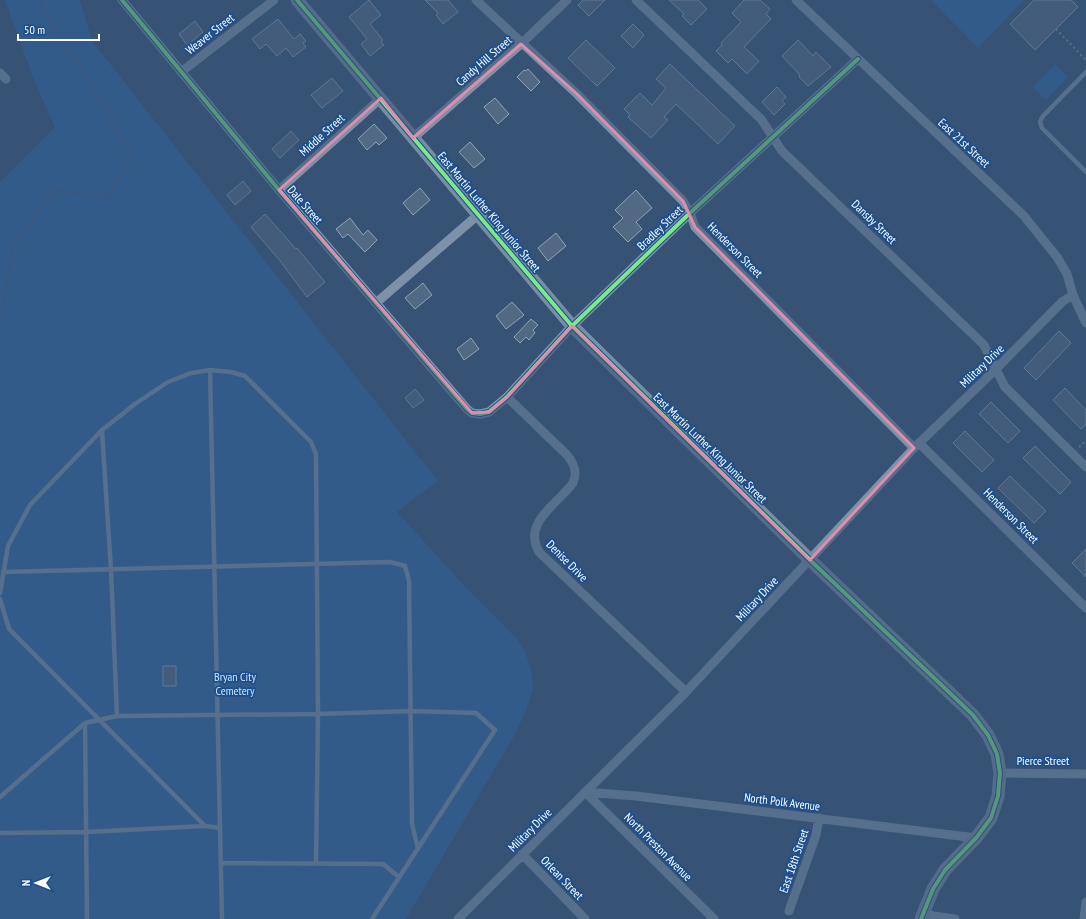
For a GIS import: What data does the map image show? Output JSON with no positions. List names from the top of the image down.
{
  "streets": {
    "street": [
      "Weaver Street",
      "Candy Hill Street",
      "Middle Street",
      "East 21st Street",
      "Dale Street",
      "East Martin Luther King Junior Street",
      "Dansby Street",
      "Bradley Street",
      "Henderson Street",
      "Military Drive",
      "Denise Drive",
      "Pierce Street",
      "North Polk Avenue",
      "North Preston Avenue",
      "East 18th Street",
      "Orlean Street"
    ]
  },
  "crossings": [
    ["Weaver Street", "Dale Street"],
    ["Candy Hill Street", "East Martin Luther King Junior Street"],
    ["Candy Hill Street", "Henderson Street"],
    ["Middle Street", "Dale Street"],
    ["Middle Street", "East Martin Luther King Junior Street"],
    ["East 21st Street", "Bradley Street"],
    ["East 21st Street", "Military Drive"],
    ["Dale Street", "Bradley Street"],
    ["East Martin Luther King Junior Street", "Bradley Street"],
    ["East Martin Luther King Junior Street", "Military Drive"],
    ["East Martin Luther King Junior Street", "Pierce Street"],
    ["East Martin Luther King Junior Street", "North Polk Avenue"],
    ["Dansby Street", "Bradley Street"],
    ["Dansby Street", "Military Drive"],
    ["Bradley Street", "Henderson Street"],
    ["Bradley Street", "Denise Drive"],
    ["Henderson Street", "Military Drive"],
    ["Military Drive", "Denise Drive"],
    ["Military Drive", "North Polk Avenue"],
    ["Military Drive", "North Preston Avenue"],
    ["Military Drive", "Orlean Street"],
    ["North Polk Avenue", "North Preston Avenue"],
    ["North Polk Avenue", "East 18th Street"]
  ],
  "parks": ["Bryan City Cemetery"],
  "scale_bar": "50 m",
  "north": "left"
}
